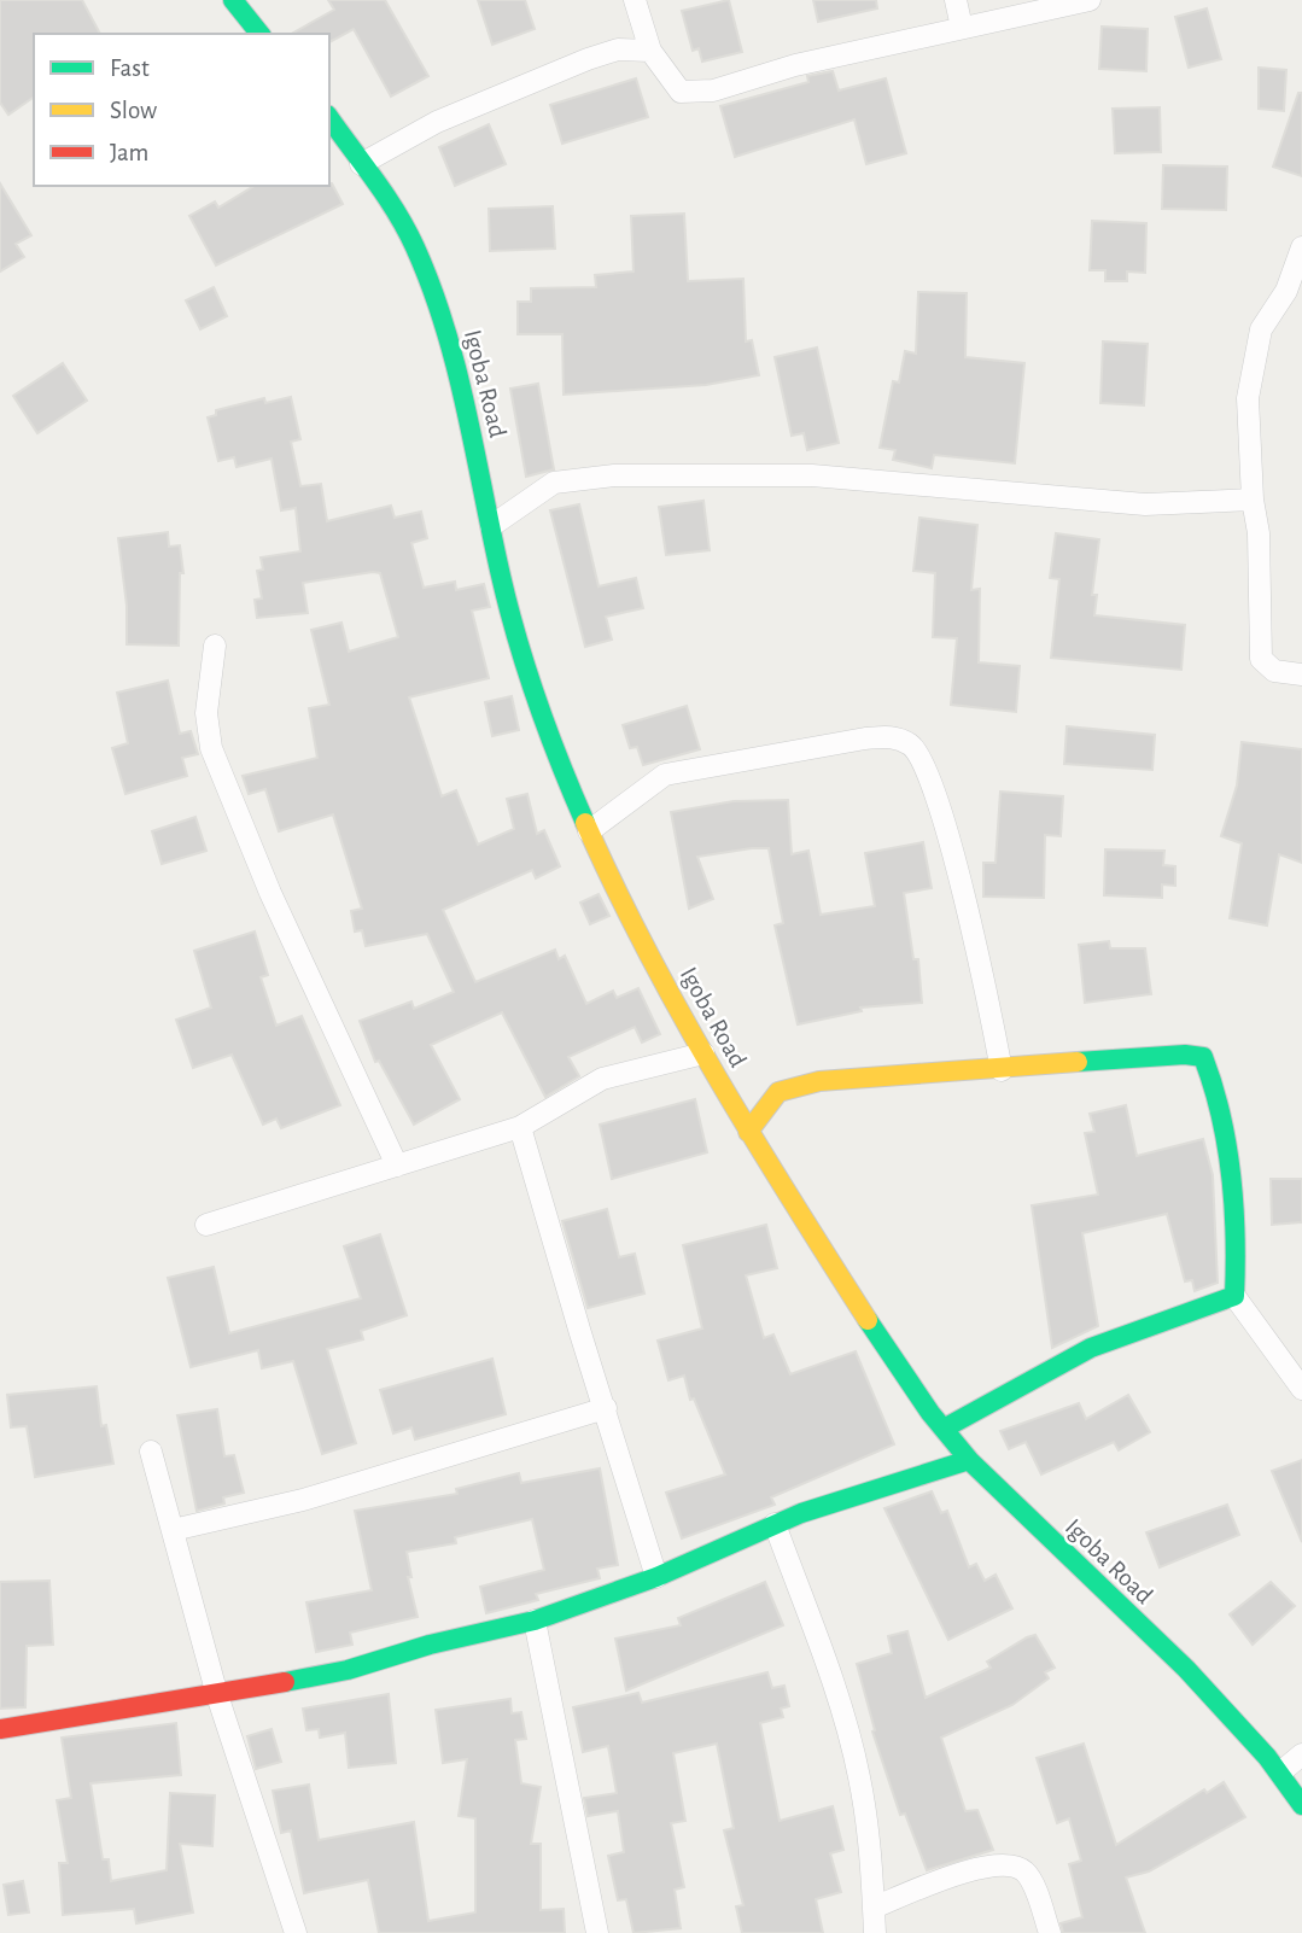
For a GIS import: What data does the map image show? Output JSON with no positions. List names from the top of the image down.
{
  "streets": {
    "street": ["Igoba Road"]
  },
  "legend": ["Fast", "Slow", "Jam"]
}
